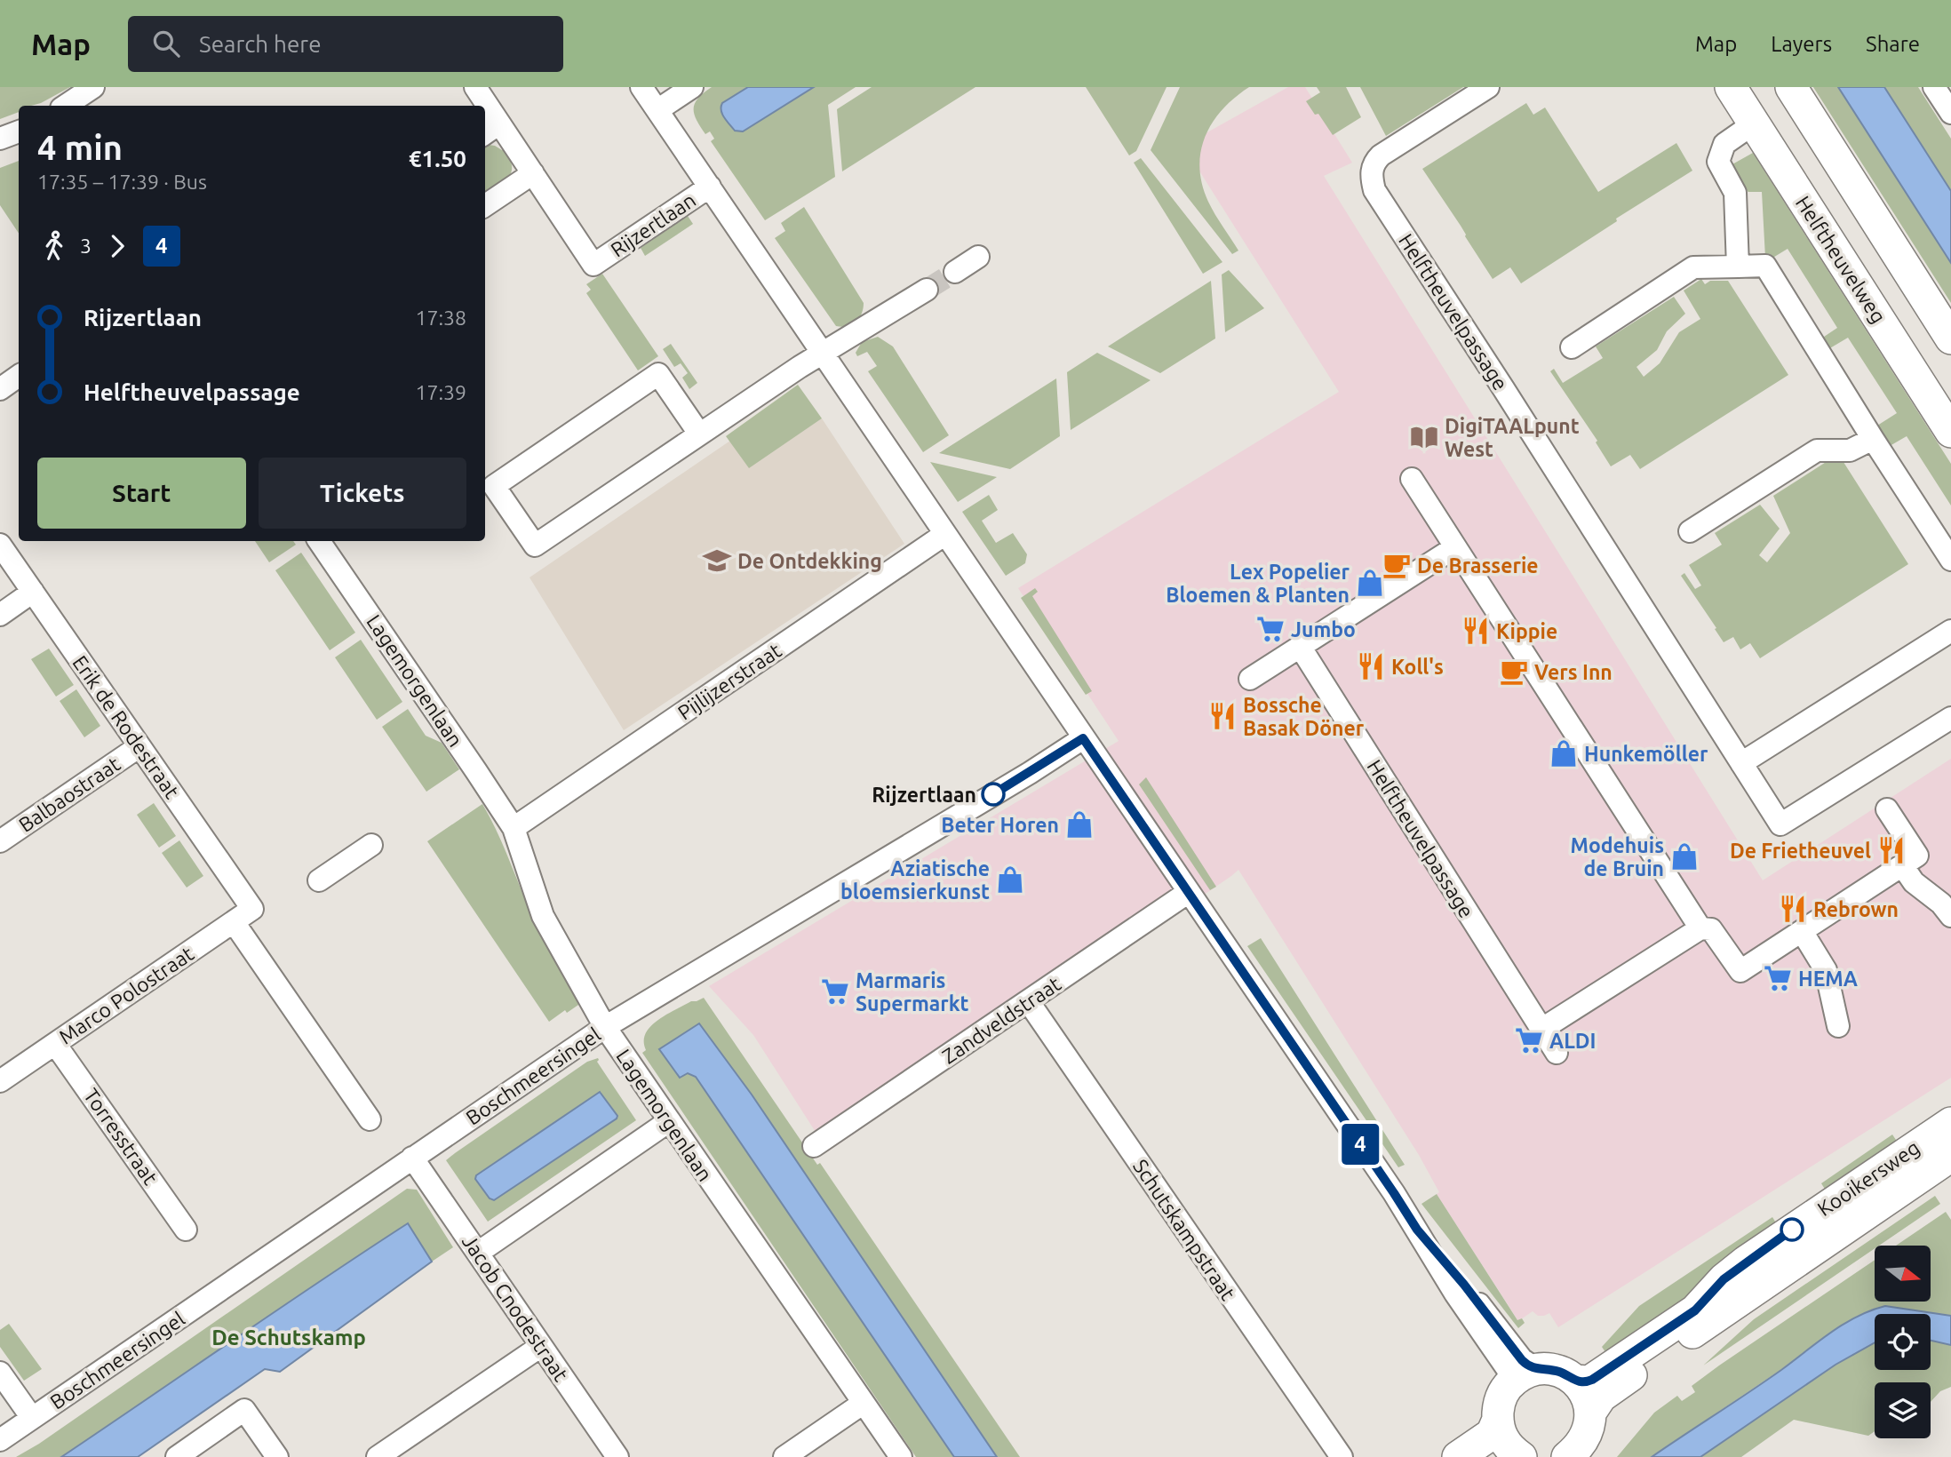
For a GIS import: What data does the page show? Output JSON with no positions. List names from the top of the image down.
{
  "streets": {
    "street": [
      "Rijzertlaan",
      "Helftheuvelweg",
      "Helftheuvelpassage",
      "Lagemorgenlaan",
      "Pijlijzerstraat",
      "Erik de Rodestraat",
      "Balbaostraat",
      "Marco Polostraat",
      "Zandveldstraat",
      "Boschmeersingel",
      "Torresstraat",
      "Kooikersweg",
      "Schutskampstraat",
      "Jacob Cnodestraat"
    ]
  },
  "crossings": [
    ["Rijzertlaan", "Pijlijzerstraat"],
    ["Rijzertlaan", "Zandveldstraat"],
    ["Rijzertlaan", "Boschmeersingel"],
    ["Lagemorgenlaan", "Pijlijzerstraat"],
    ["Lagemorgenlaan", "Boschmeersingel"],
    ["Erik de Rodestraat", "Balbaostraat"],
    ["Erik de Rodestraat", "Marco Polostraat"],
    ["Marco Polostraat", "Torresstraat"],
    ["Zandveldstraat", "Schutskampstraat"],
    ["Boschmeersingel", "Jacob Cnodestraat"]
  ],
  "districts": ["De Schutskamp"],
  "places": {
    "library": ["DigiTAALpunt West"],
    "school or university": ["De Ontdekking"],
    "cafe": ["De Brasserie", "Vers Inn"],
    "shop": [
      "Lex Popelier Bloemen & Planten",
      "Hunkemöller",
      "Beter Horen",
      "Modehuis de Bruin",
      "Aziatische bloemsierkunst"
    ],
    "supermarket": [
      "Jumbo",
      "HEMA",
      "Marmaris Supermarkt",
      "ALDI"
    ],
    "restaurant": [
      "Kippie",
      "Koll's",
      "Bossche Basak Döner",
      "De Frietheuvel",
      "Rebrown"
    ],
    "other": ["Rijzertlaan"]
  },
  "lines": ["bus line 4"],
  "north": "right",
  "page": {
    "header": "Map",
    "search": "Search here",
    "nav": ["Map", "Layers", "Share"],
    "on_map": "4",
    "heading": ["4 min", "17:35 – 17:39 · Bus", "€1.50"],
    "legs": ["3", "4"],
    "list": [
      {
        "name": "Rijzertlaan",
        "value": "17:38"
      },
      {
        "name": "Helftheuvelpassage",
        "value": "17:39"
      }
    ],
    "buttons": ["Start", "Tickets"]
  }
}
